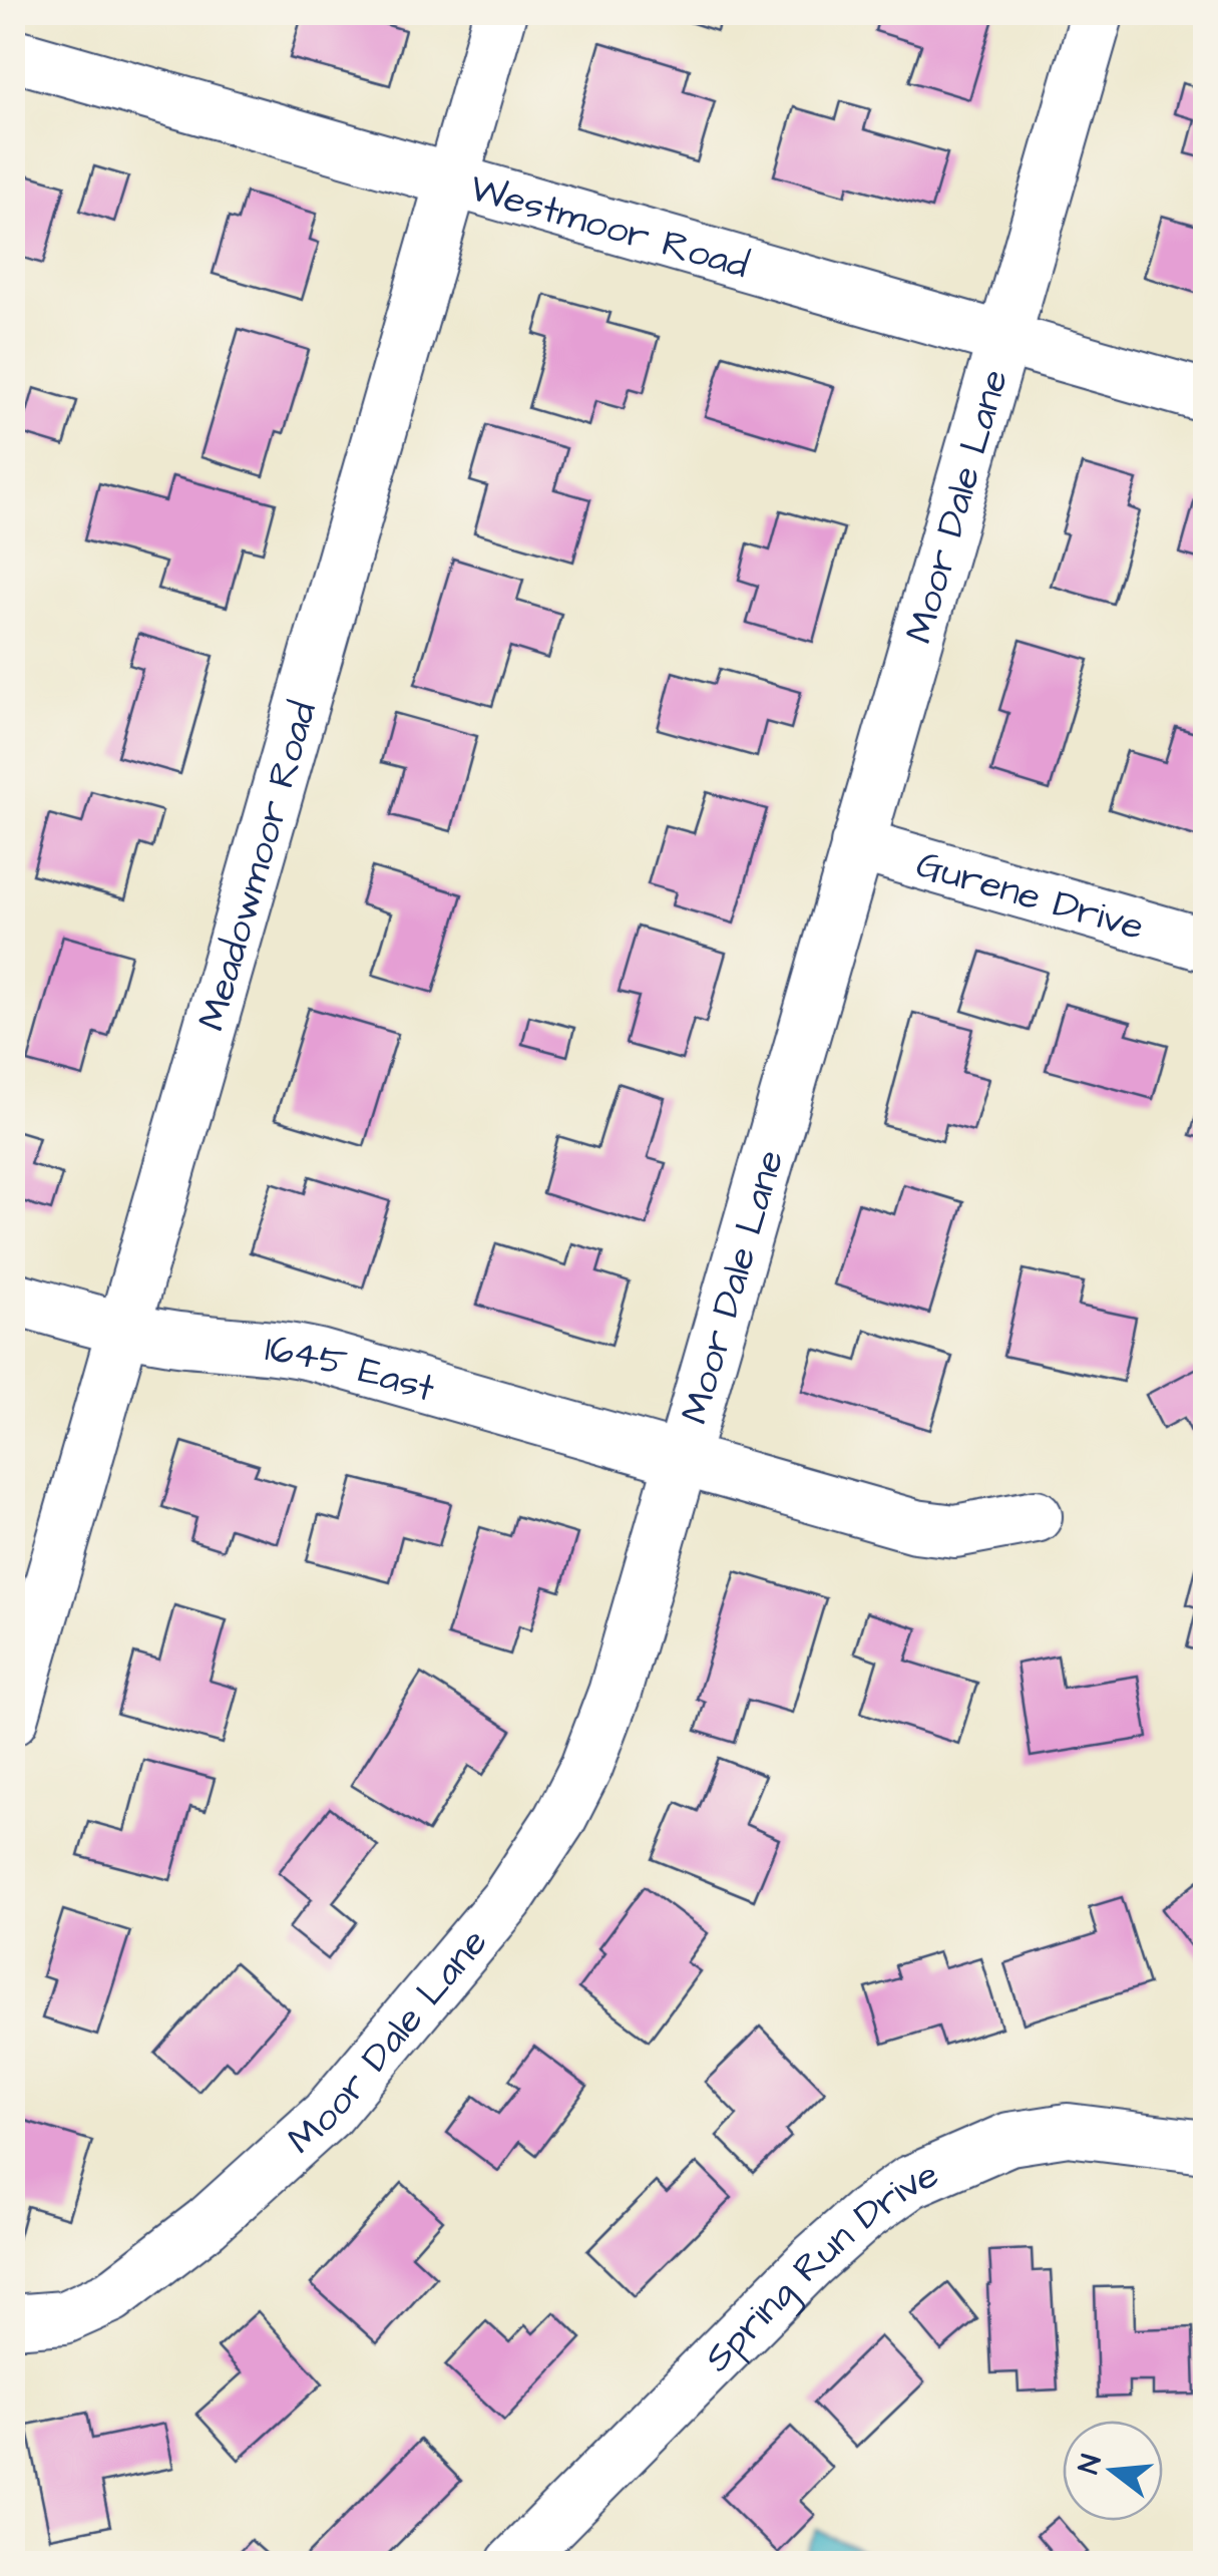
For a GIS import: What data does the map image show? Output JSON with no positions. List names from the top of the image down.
{
  "streets": {
    "street": [
      "Westmoor Road",
      "Moor Dale Lane",
      "Meadowmoor Road",
      "Gurene Drive",
      "1645 East",
      "Spring Run Drive"
    ]
  },
  "crossings": [
    ["Westmoor Road", "Moor Dale Lane"],
    ["Westmoor Road", "Meadowmoor Road"],
    ["Moor Dale Lane", "Gurene Drive"],
    ["Moor Dale Lane", "1645 East"],
    ["Meadowmoor Road", "1645 East"]
  ],
  "north": "left"
}
